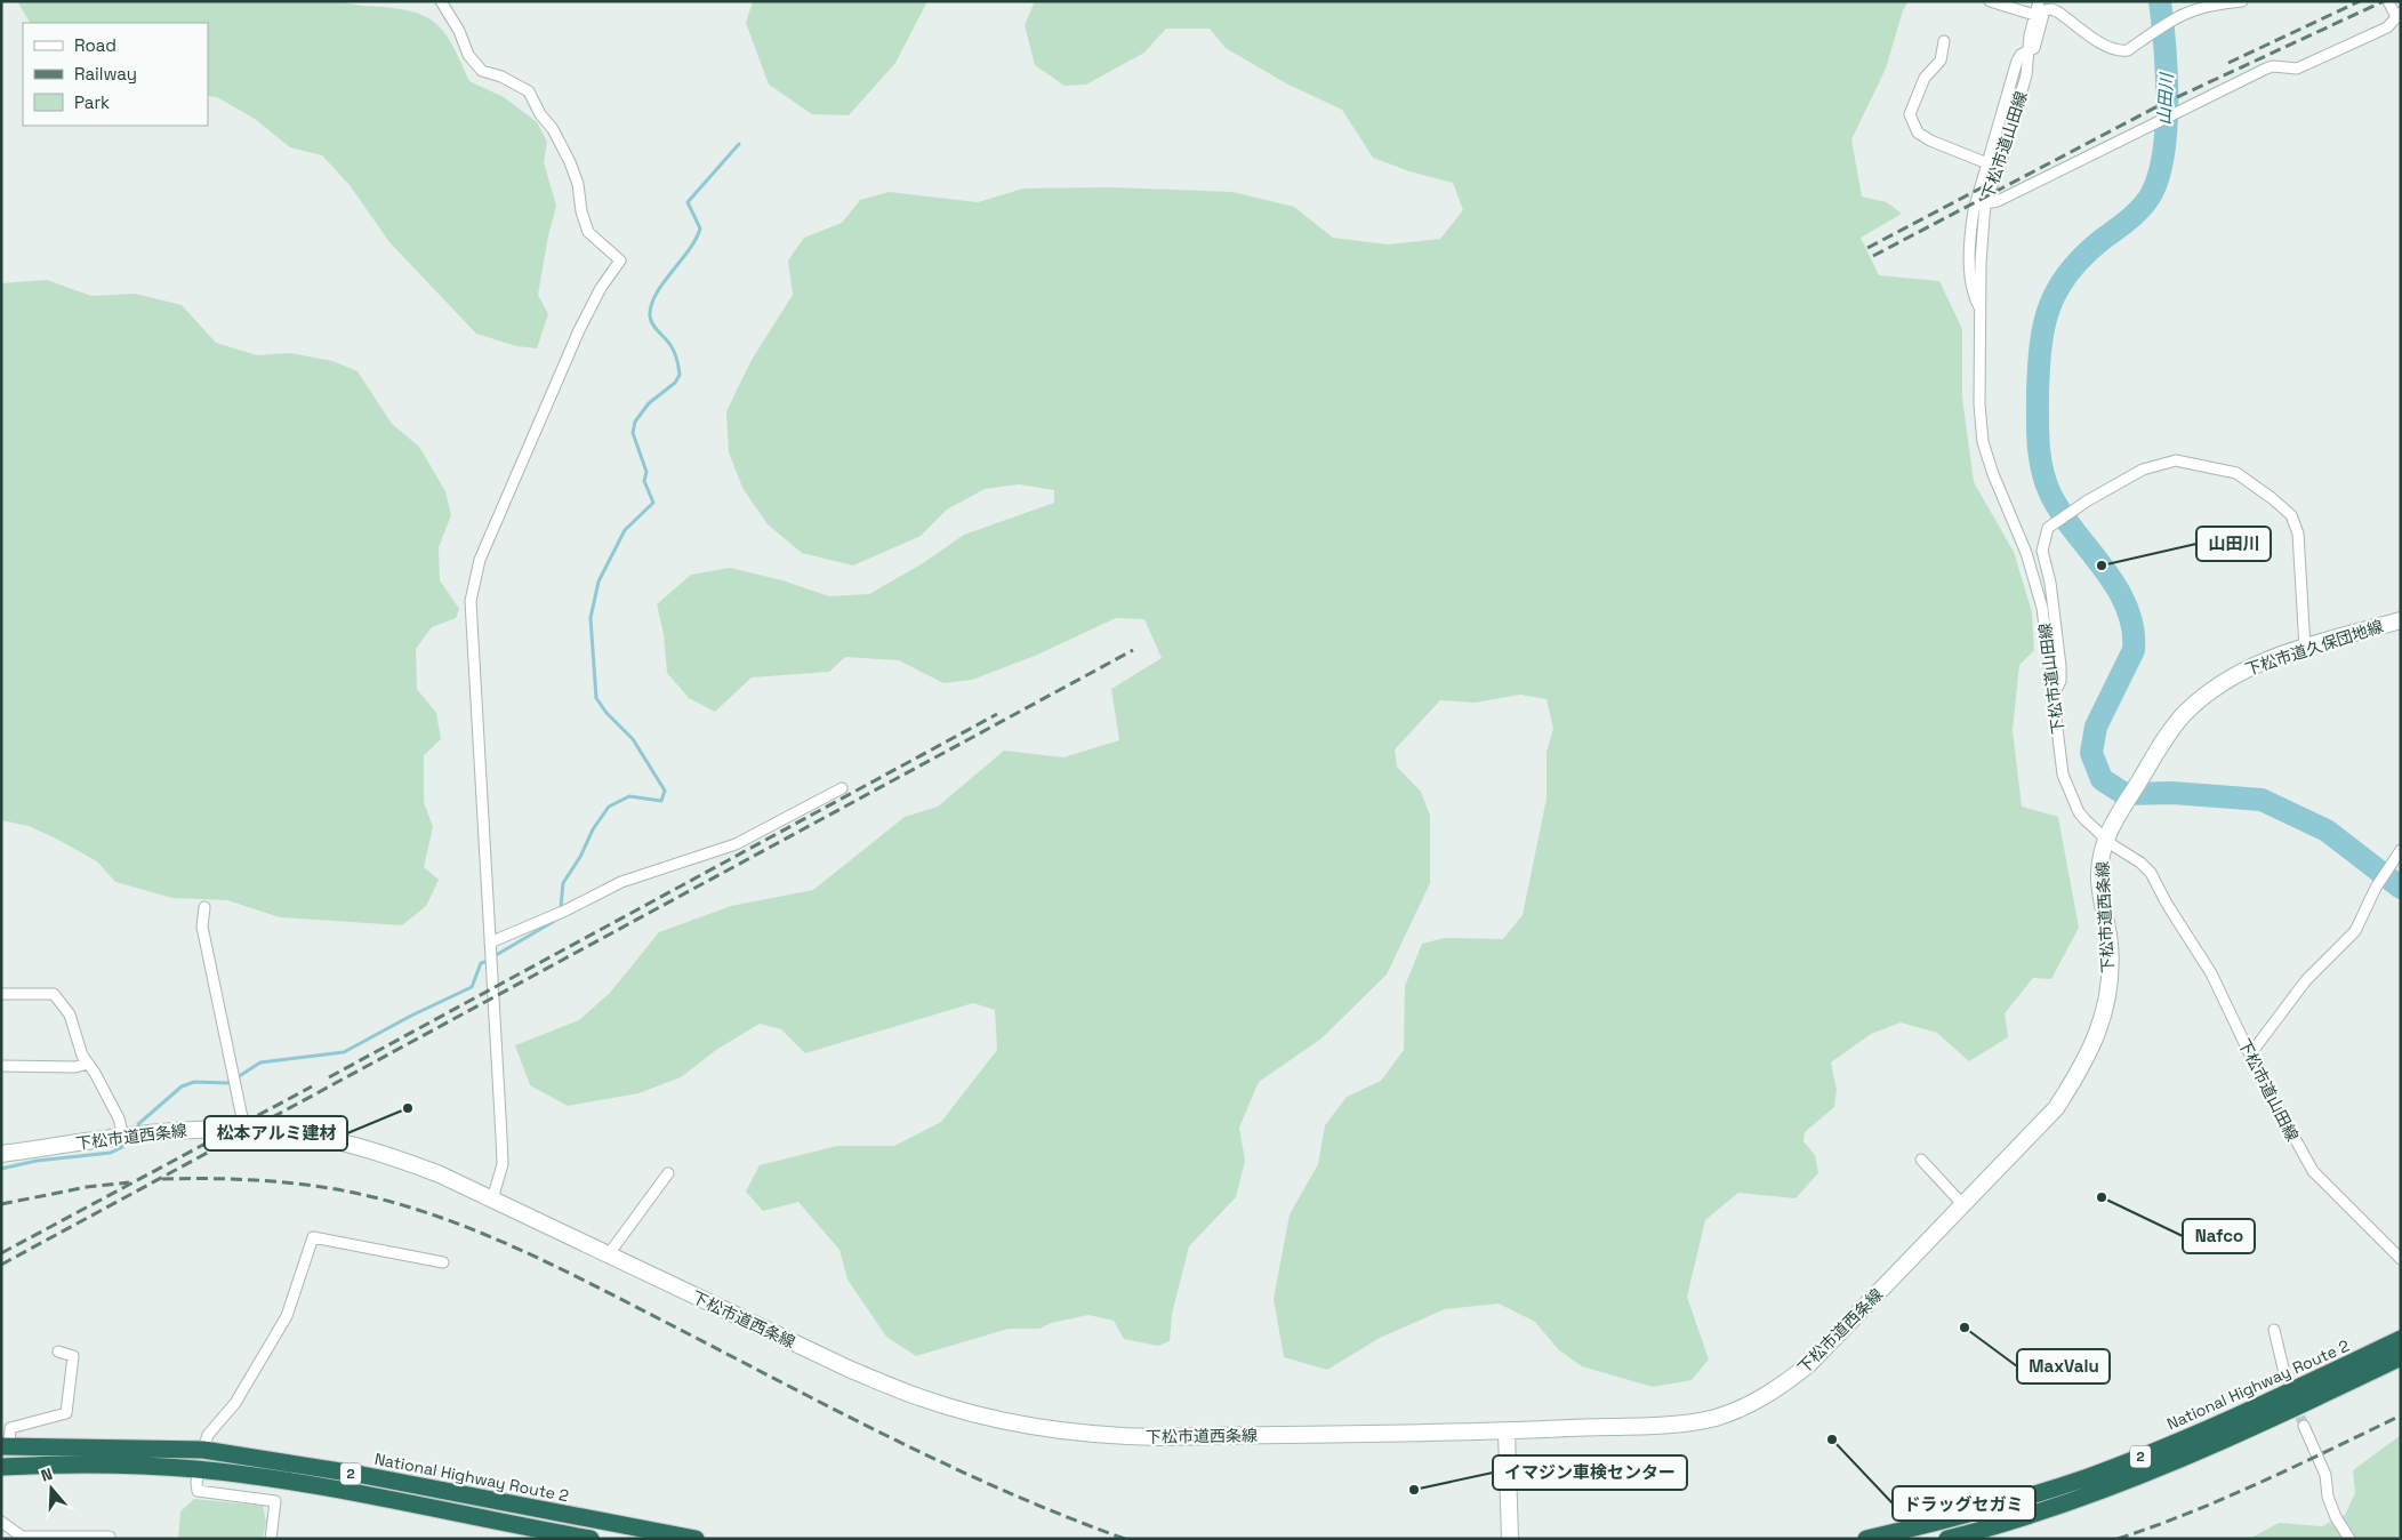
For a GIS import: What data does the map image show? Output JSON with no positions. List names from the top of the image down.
{
  "streets": {
    "highway": ["National Highway Route 2", "2"],
    "street": ["下松市道山田線", "下松市道久保団地線", "下松市道西条線"]
  },
  "crossings": [
    ["下松市道山田線", "下松市道久保団地線"],
    ["下松市道山田線", "下松市道西条線"],
    ["下松市道久保団地線", "下松市道西条線"]
  ],
  "water": ["山田川"],
  "places": [
    "山田川",
    "松本アルミ建材",
    "Nafco",
    "MaxValu",
    "ドラッグセガミ",
    "イマジン車検センター"
  ],
  "legend": ["Road", "Railway", "Park"],
  "north": "top"
}
